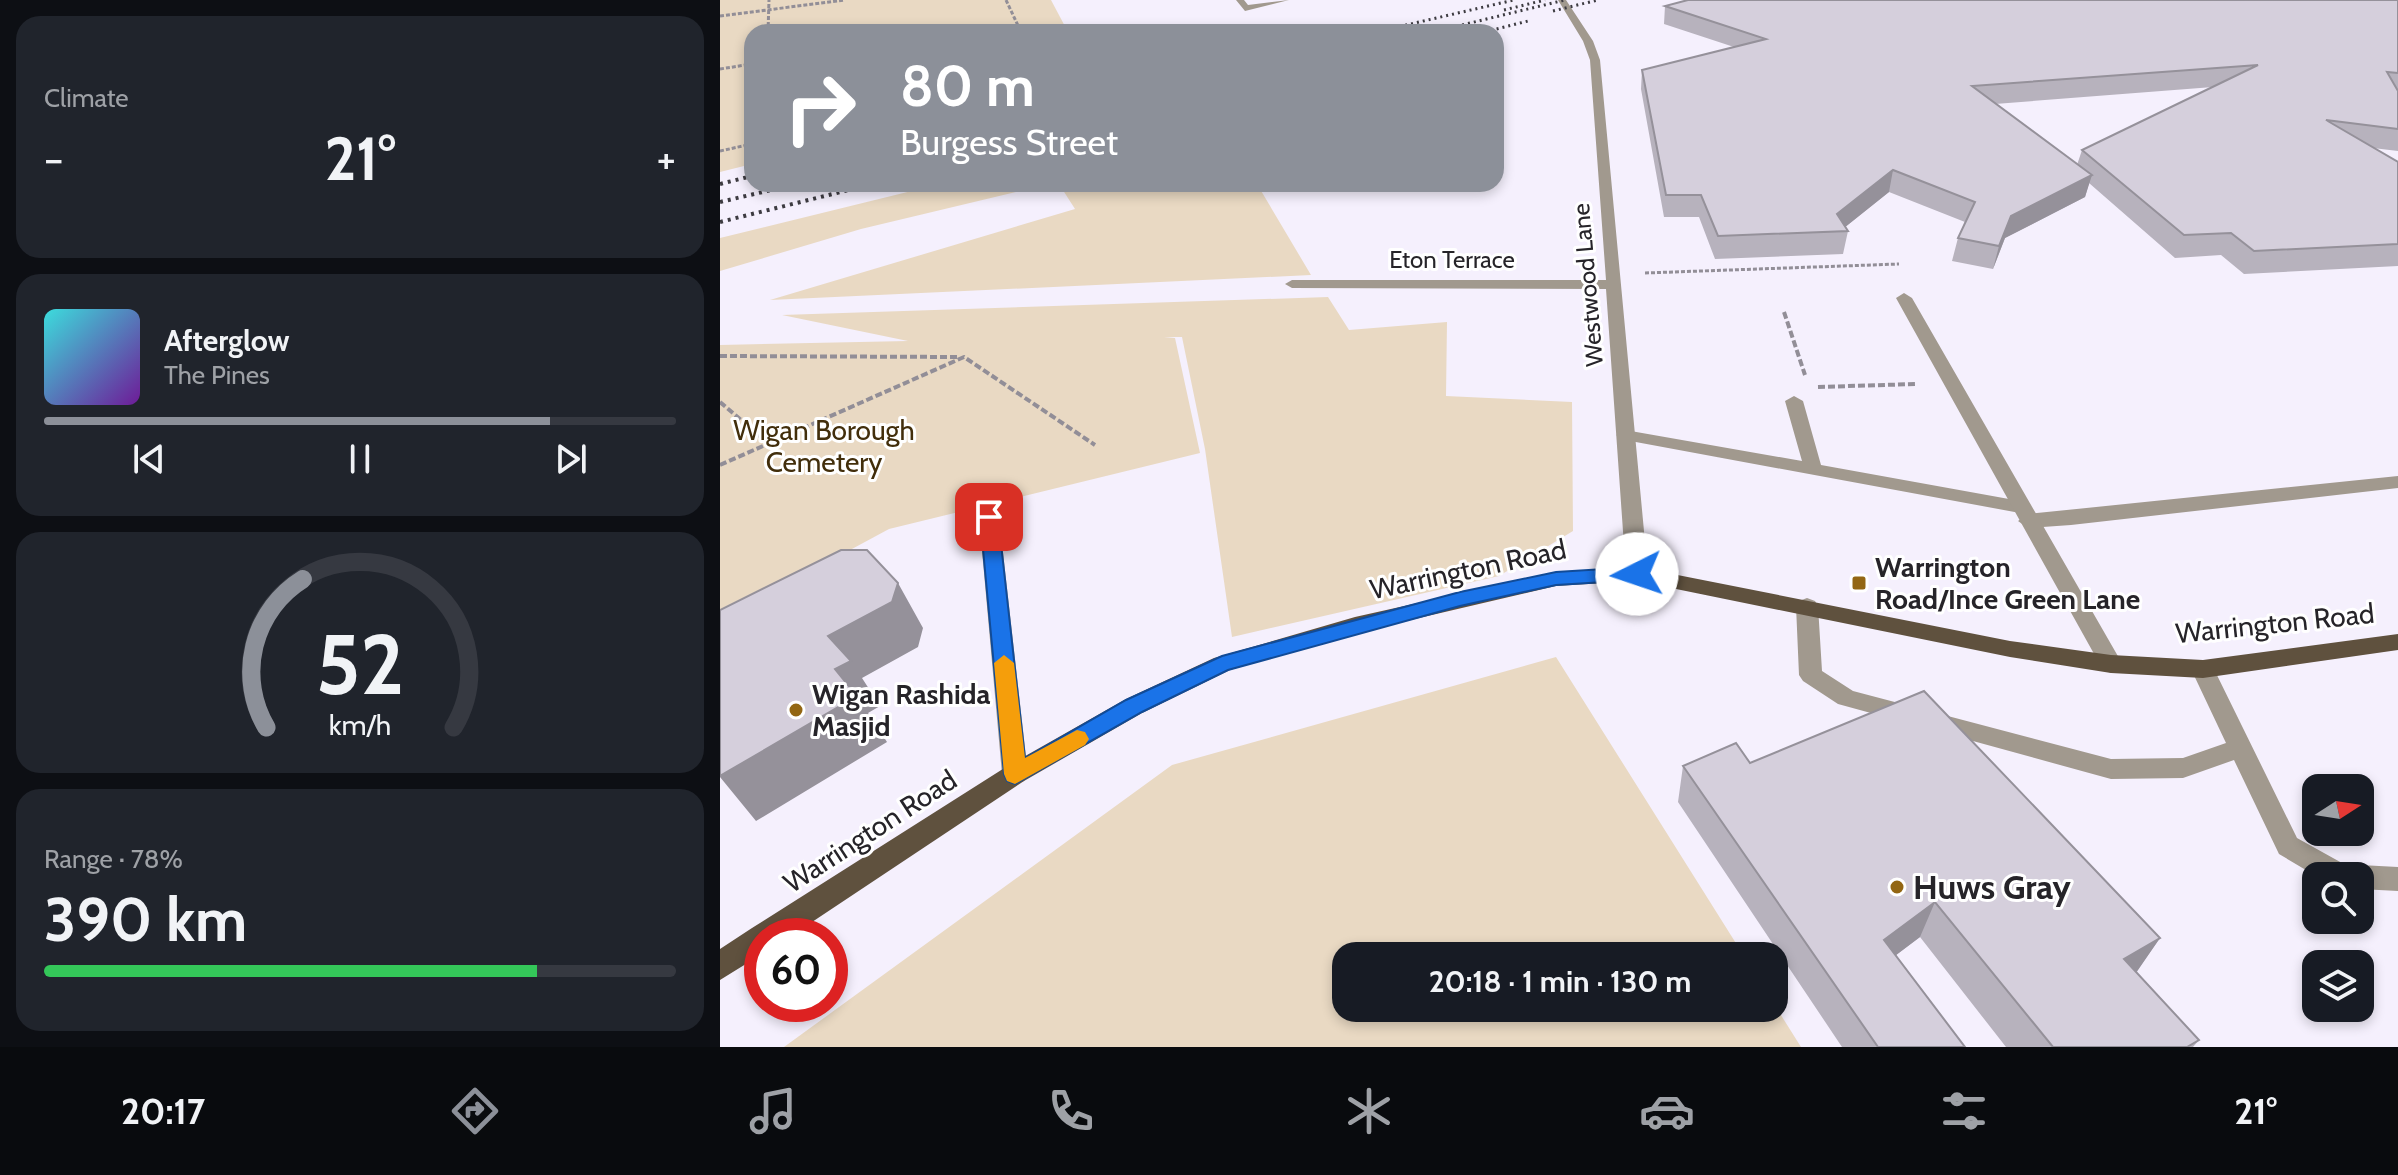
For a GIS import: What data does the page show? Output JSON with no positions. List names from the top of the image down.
{
  "streets": {
    "main road": ["Warrington Road"],
    "street": ["Eton Terrace", "Westwood Lane"]
  },
  "crossings": [
    ["Eton Terrace", "Westwood Lane"],
    ["Westwood Lane", "Warrington Road"]
  ],
  "parks": ["Wigan Borough Cemetery"],
  "places": {
    "transit": ["Warrington Road/Ince Green Lane"],
    "other": ["Wigan Rashida Masjid", "Huws Gray"]
  },
  "north": "right",
  "page": {
    "tile": [
      "Climate",
      ["Range · 78%", "390 km"]
    ],
    "turn": ["80 m", "Burgess Street"],
    "heat": ["−", "21°", "+"],
    "song": ["Afterglow", "The Pines"],
    "limit": "60",
    "trip": "20:18 · 1 min · 130 m",
    "tabs": ["20:17", "21°"],
    "gauge": ["52", "km/h"]
  }
}
